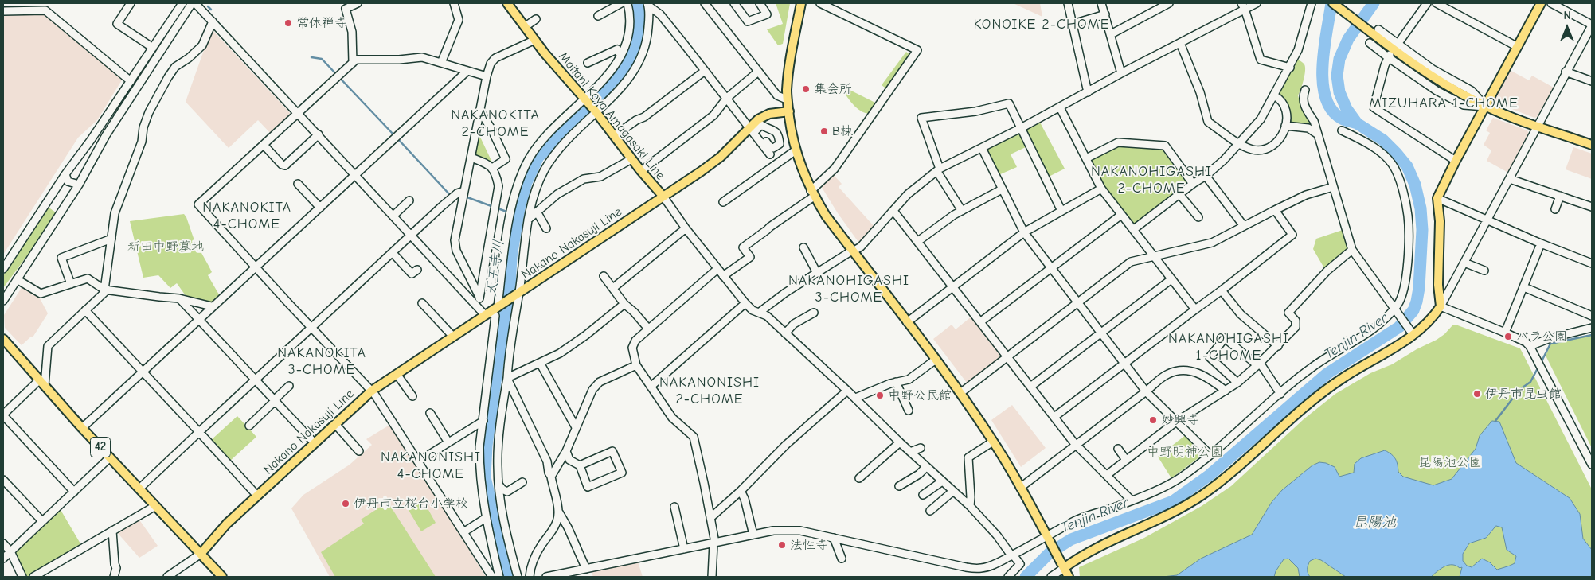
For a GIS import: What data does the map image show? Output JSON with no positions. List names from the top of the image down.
{
  "streets": {
    "main road": ["Maitani Koya Amagasaki Line", "Nakano Nakasuji Line", "42"]
  },
  "crossings": [
    ["Maitani Koya Amagasaki Line", "Nakano Nakasuji Line"],
    ["Nakano Nakasuji Line", "42"]
  ],
  "districts": [
    "KONOIKE 2-CHOME",
    "MIZUHARA 1-CHOME",
    "NAKANOKITA 2-CHOME",
    "NAKANOHIGASHI 2-CHOME",
    "NAKANOKITA 4-CHOME",
    "NAKANOHIGASHI 3-CHOME",
    "NAKANOHIGASHI 1-CHOME",
    "NAKANOKITA 3-CHOME",
    "NAKANONISHI 2-CHOME",
    "NAKANONISHI 4-CHOME"
  ],
  "water": ["天王寺川", "Tenjin River", "昆陽池"],
  "parks": ["新田中野墓地", "中野明神公園", "昆陽池公園"],
  "places": [
    "常休禅寺",
    "集会所",
    "B棟",
    "バラ公園",
    "伊丹市昆虫館",
    "中野公民館",
    "妙興寺",
    "伊丹市立桜台小学校",
    "法性寺"
  ],
  "north": "top"
}
